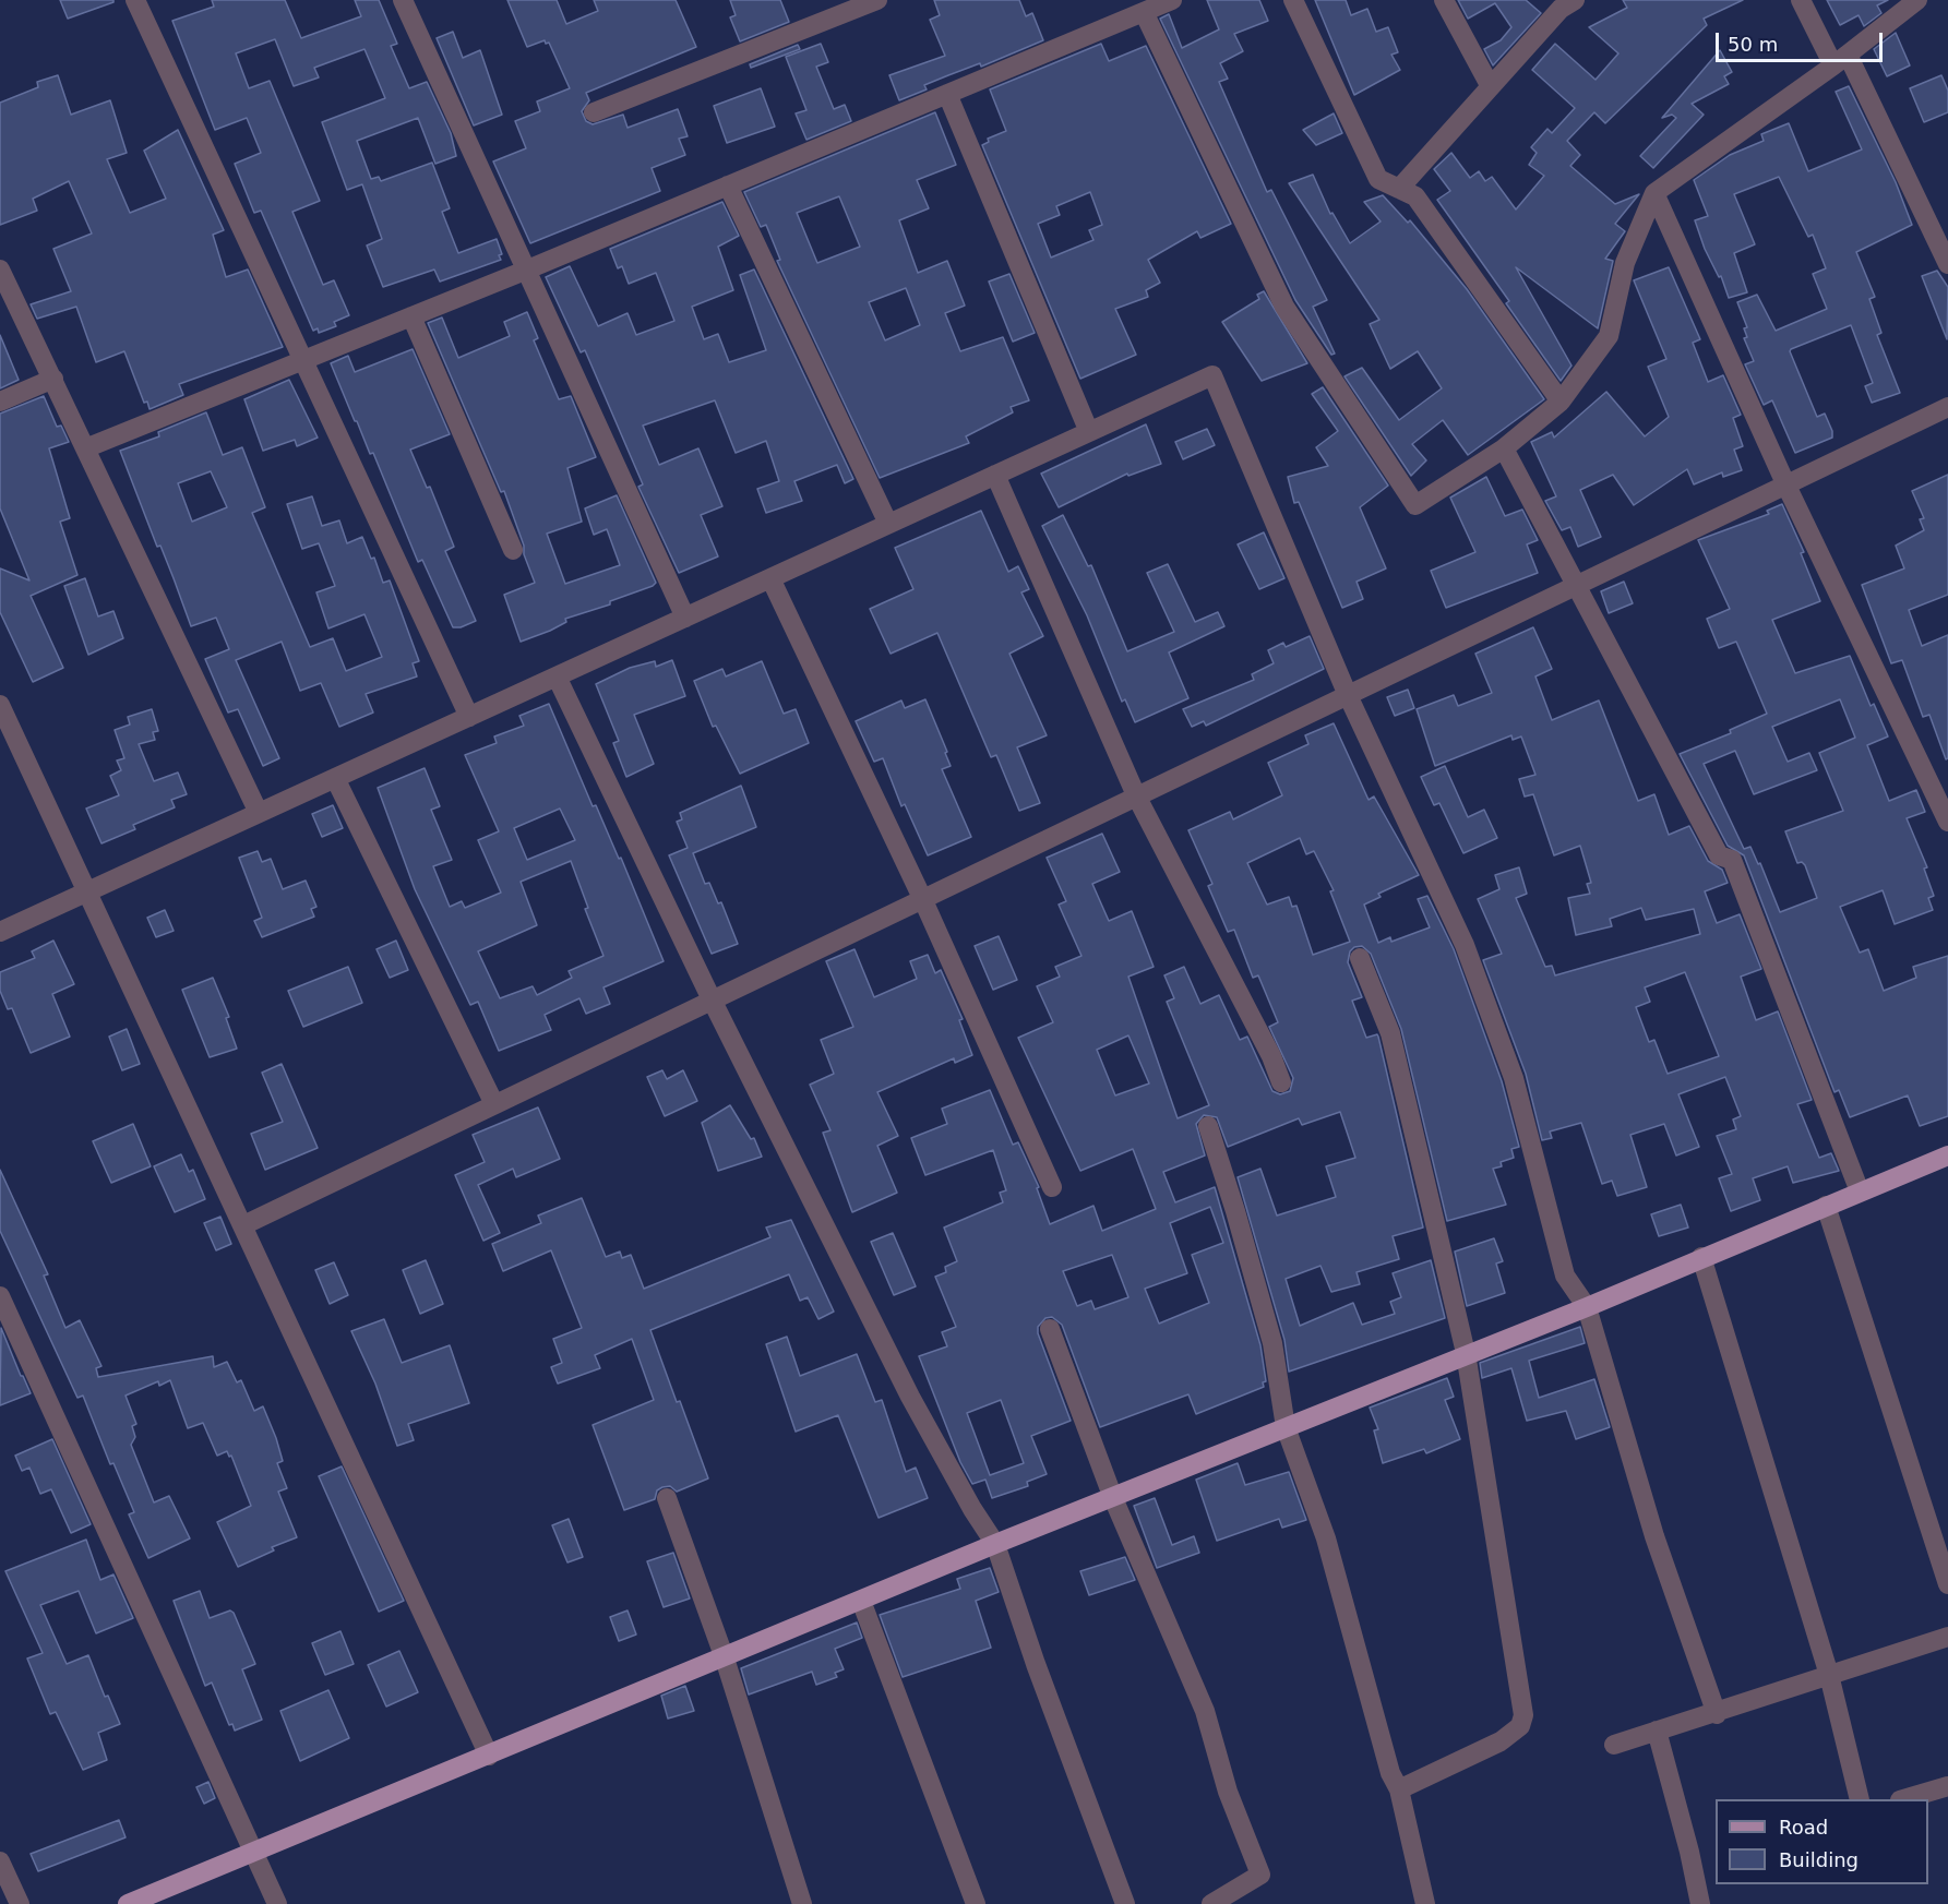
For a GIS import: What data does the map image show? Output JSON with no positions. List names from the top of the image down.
{
  "legend": ["Road", "Building"],
  "scale_bar": "50 m"
}
